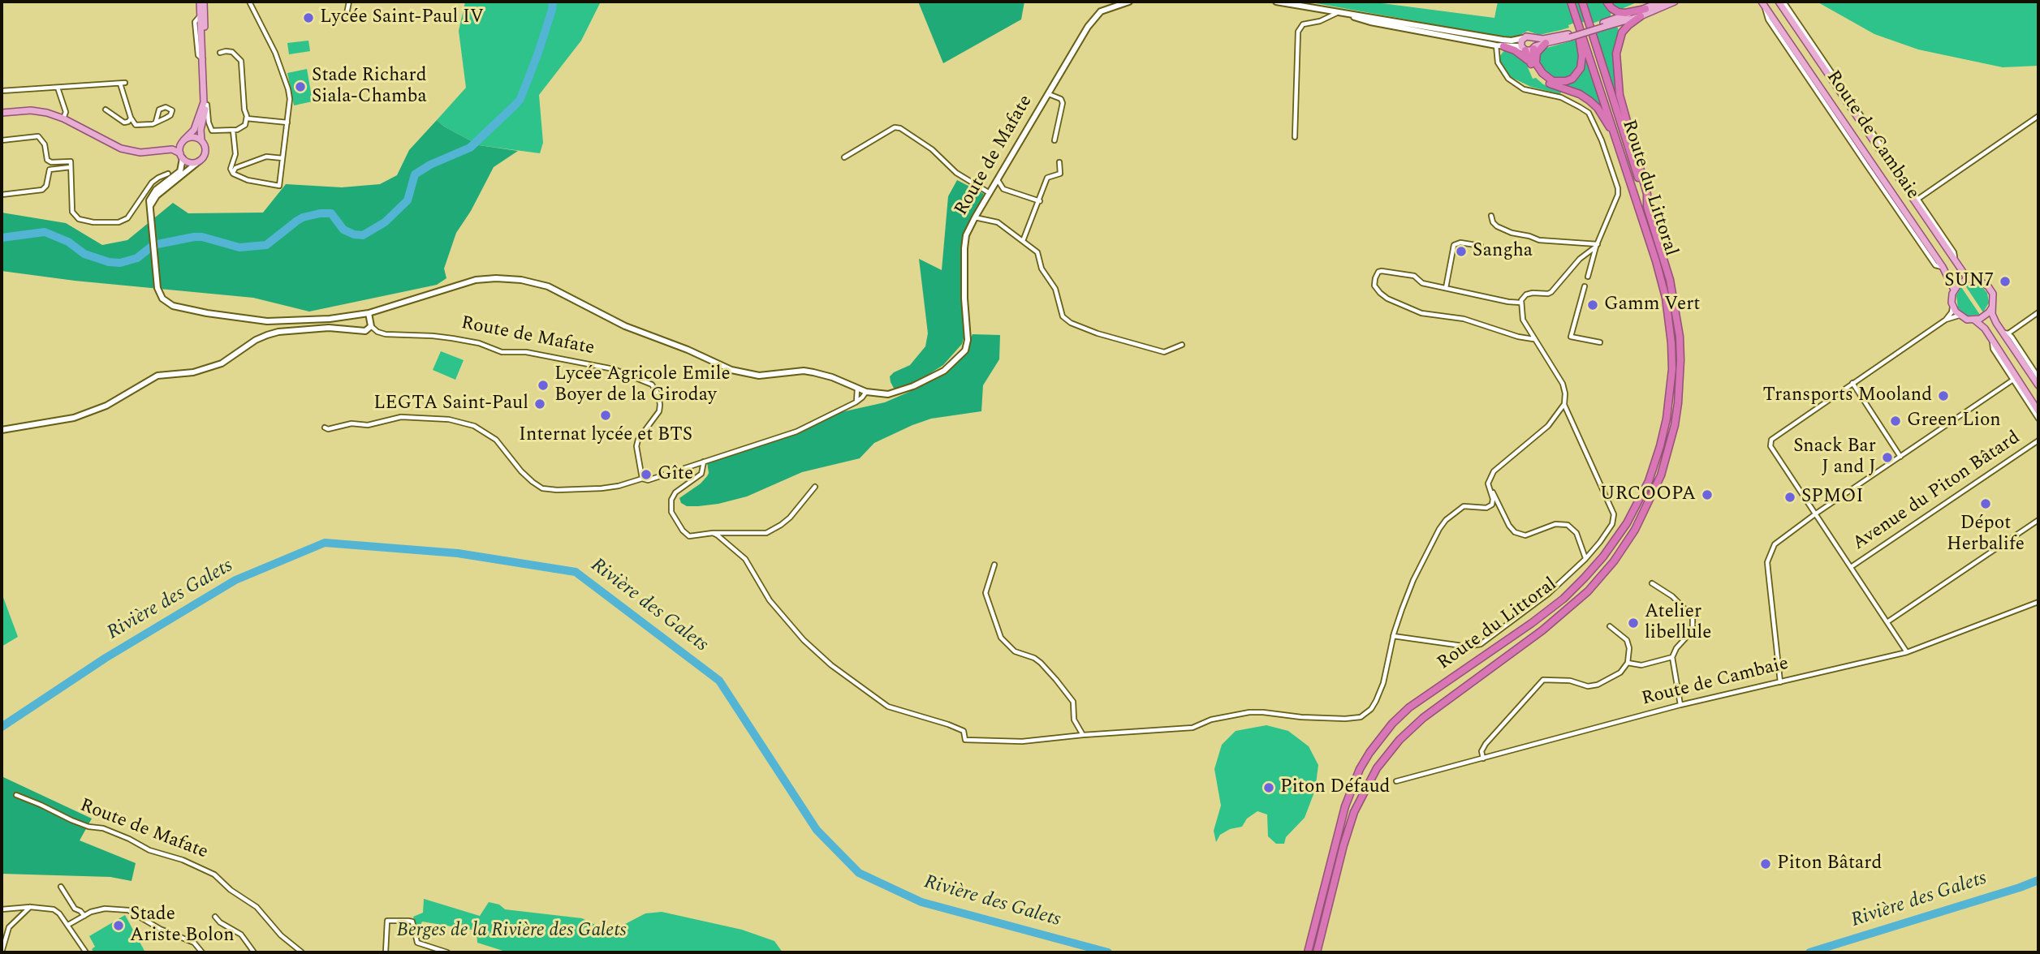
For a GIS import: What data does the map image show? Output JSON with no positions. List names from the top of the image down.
{
  "streets": {
    "highway": ["Route du Littoral"],
    "main road": ["Route de Cambaie", "Route de Mafate"],
    "street": ["Avenue du Piton Bâtard"]
  },
  "water": ["Rivière des Galets"],
  "parks": ["Berges de la Rivière des Galets"],
  "places": [
    "Lycée Saint-Paul IV",
    "Stade Richard Siala-Chamba",
    "Sangha",
    "SUN7",
    "Gamm Vert",
    "Lycée Agricole Emile Boyer de la Giroday",
    "Transports Mooland",
    "LEGTA Saint-Paul",
    "Internat lycée et BTS",
    "Green Lion",
    "Snack Bar J and J",
    "Gîte",
    "URCOOPA",
    "SPMOI",
    "Dépot Herbalife",
    "Atelier libellule",
    "Piton Défaud",
    "Piton Bâtard",
    "Stade Ariste Bolon"
  ]
}
